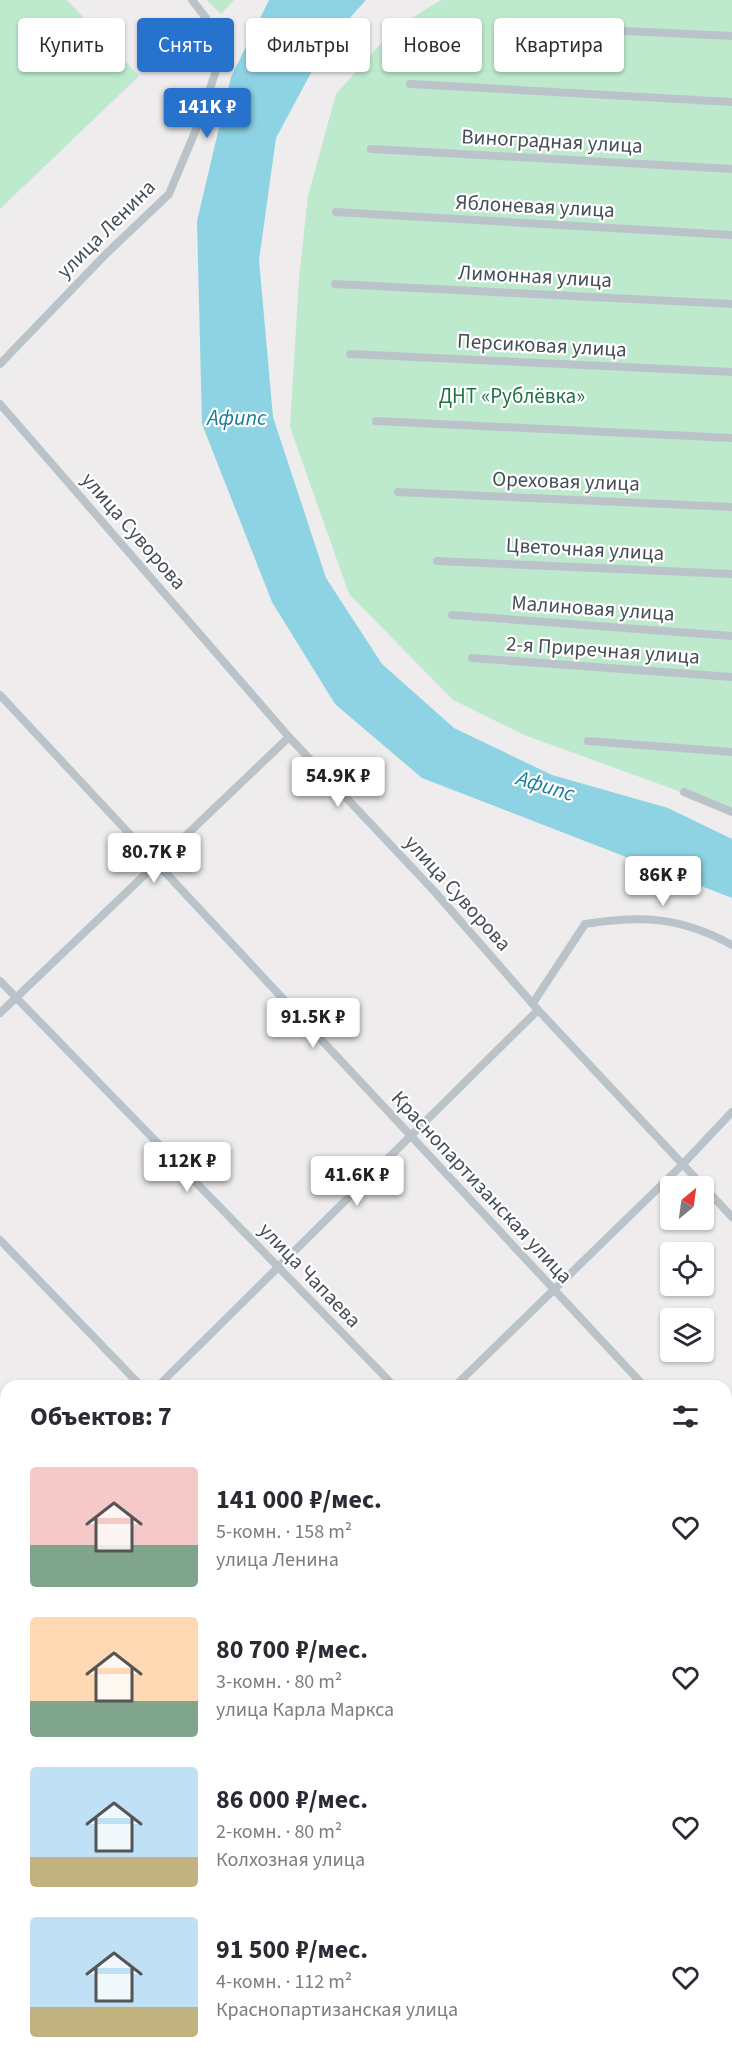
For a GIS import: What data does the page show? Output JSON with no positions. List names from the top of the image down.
{
  "streets": {
    "street": [
      "Виноградная улица",
      "Яблоневая улица",
      "улица Ленина",
      "Лимонная улица",
      "Персиковая улица",
      "Ореховая улица",
      "улица Суворова",
      "Цветочная улица",
      "Малиновая улица",
      "2-я Приречная улица",
      "Краснопартизанская улица",
      "улица Чапаева"
    ]
  },
  "water": ["Афипс"],
  "parks": ["ДНТ «Рублёвка»"],
  "north": "top right",
  "page": {
    "chip": [
      "Купить",
      "Снять",
      "Фильтры",
      "Новое",
      "Квартира"
    ],
    "price": [
      "141K ₽",
      "54.9K ₽",
      "80.7K ₽",
      "86K ₽",
      "91.5K ₽",
      "112K ₽",
      "41.6K ₽"
    ],
    "heading": "Объектов: 7",
    "list": [
      {
        "name": "141 000 ₽/мес.",
        "note": "5-комн. · 158 m² · улица Ленина"
      },
      {
        "name": "80 700 ₽/мес.",
        "note": "3-комн. · 80 m² · улица Карла Маркса"
      },
      {
        "name": "86 000 ₽/мес.",
        "note": "2-комн. · 80 m² · Колхозная улица"
      },
      {
        "name": "91 500 ₽/мес.",
        "note": "4-комн. · 112 m² · Краснопартизанская улица"
      }
    ]
  }
}
